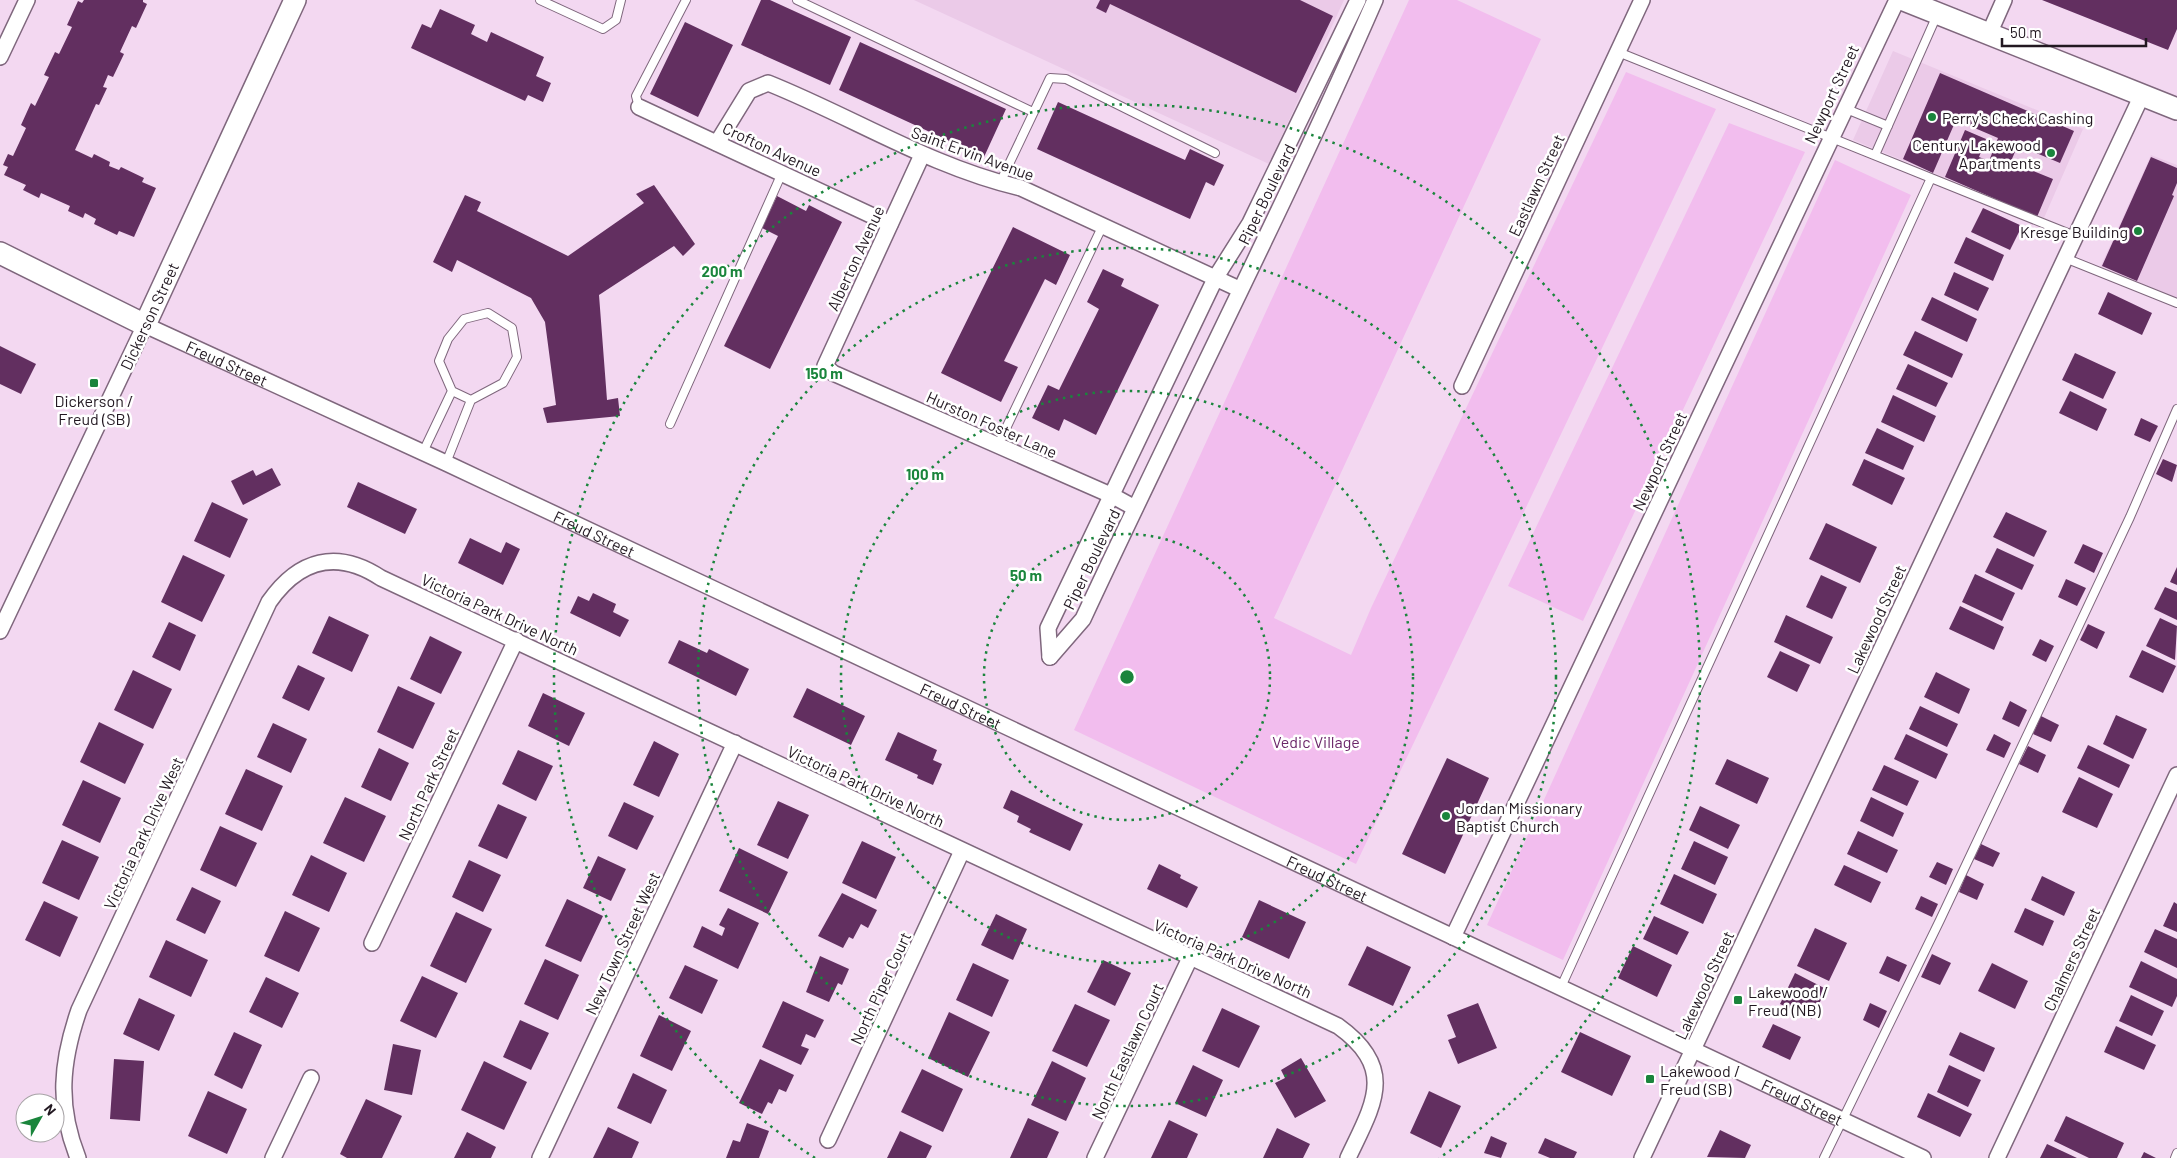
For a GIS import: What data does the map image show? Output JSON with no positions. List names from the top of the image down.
{
  "streets": {
    "street": [
      "Newport Street",
      "Crofton Avenue",
      "Saint Ervin Avenue",
      "Eastlawn Street",
      "Piper Boulevard",
      "Alberton Avenue",
      "Dickerson Street",
      "Freud Street",
      "Hurston Foster Lane",
      "Victoria Park Drive North",
      "Lakewood Street",
      "North Park Street",
      "Victoria Park Drive West",
      "New Town Street West",
      "Chalmers Street",
      "North Piper Court",
      "North Eastlawn Court"
    ]
  },
  "crossings": [
    ["Newport Street", "Freud Street"],
    ["Crofton Avenue", "Saint Ervin Avenue"],
    ["Crofton Avenue", "Alberton Avenue"],
    ["Saint Ervin Avenue", "Piper Boulevard"],
    ["Saint Ervin Avenue", "Alberton Avenue"],
    ["Piper Boulevard", "Hurston Foster Lane"],
    ["Alberton Avenue", "Hurston Foster Lane"],
    ["Dickerson Street", "Freud Street"],
    ["Freud Street", "Lakewood Street"],
    ["Victoria Park Drive North", "North Park Street"],
    ["Victoria Park Drive North", "Victoria Park Drive West"],
    ["Victoria Park Drive North", "New Town Street West"],
    ["Victoria Park Drive North", "North Piper Court"],
    ["Victoria Park Drive North", "North Eastlawn Court"]
  ],
  "parks": ["Vedic Village"],
  "places": {
    "other": [
      "Perry's Check Cashing",
      "Century Lakewood Apartments",
      "Kresge Building",
      "Jordan Missionary Baptist Church"
    ],
    "transit": ["Dickerson / Freud (SB)", "Lakewood / Freud (NB)", "Lakewood / Freud (SB)"]
  },
  "scale_bar": "50 m",
  "north": "top right",
  "rings": [
    "200 m",
    "150 m",
    "100 m",
    "50 m"
  ]
}
